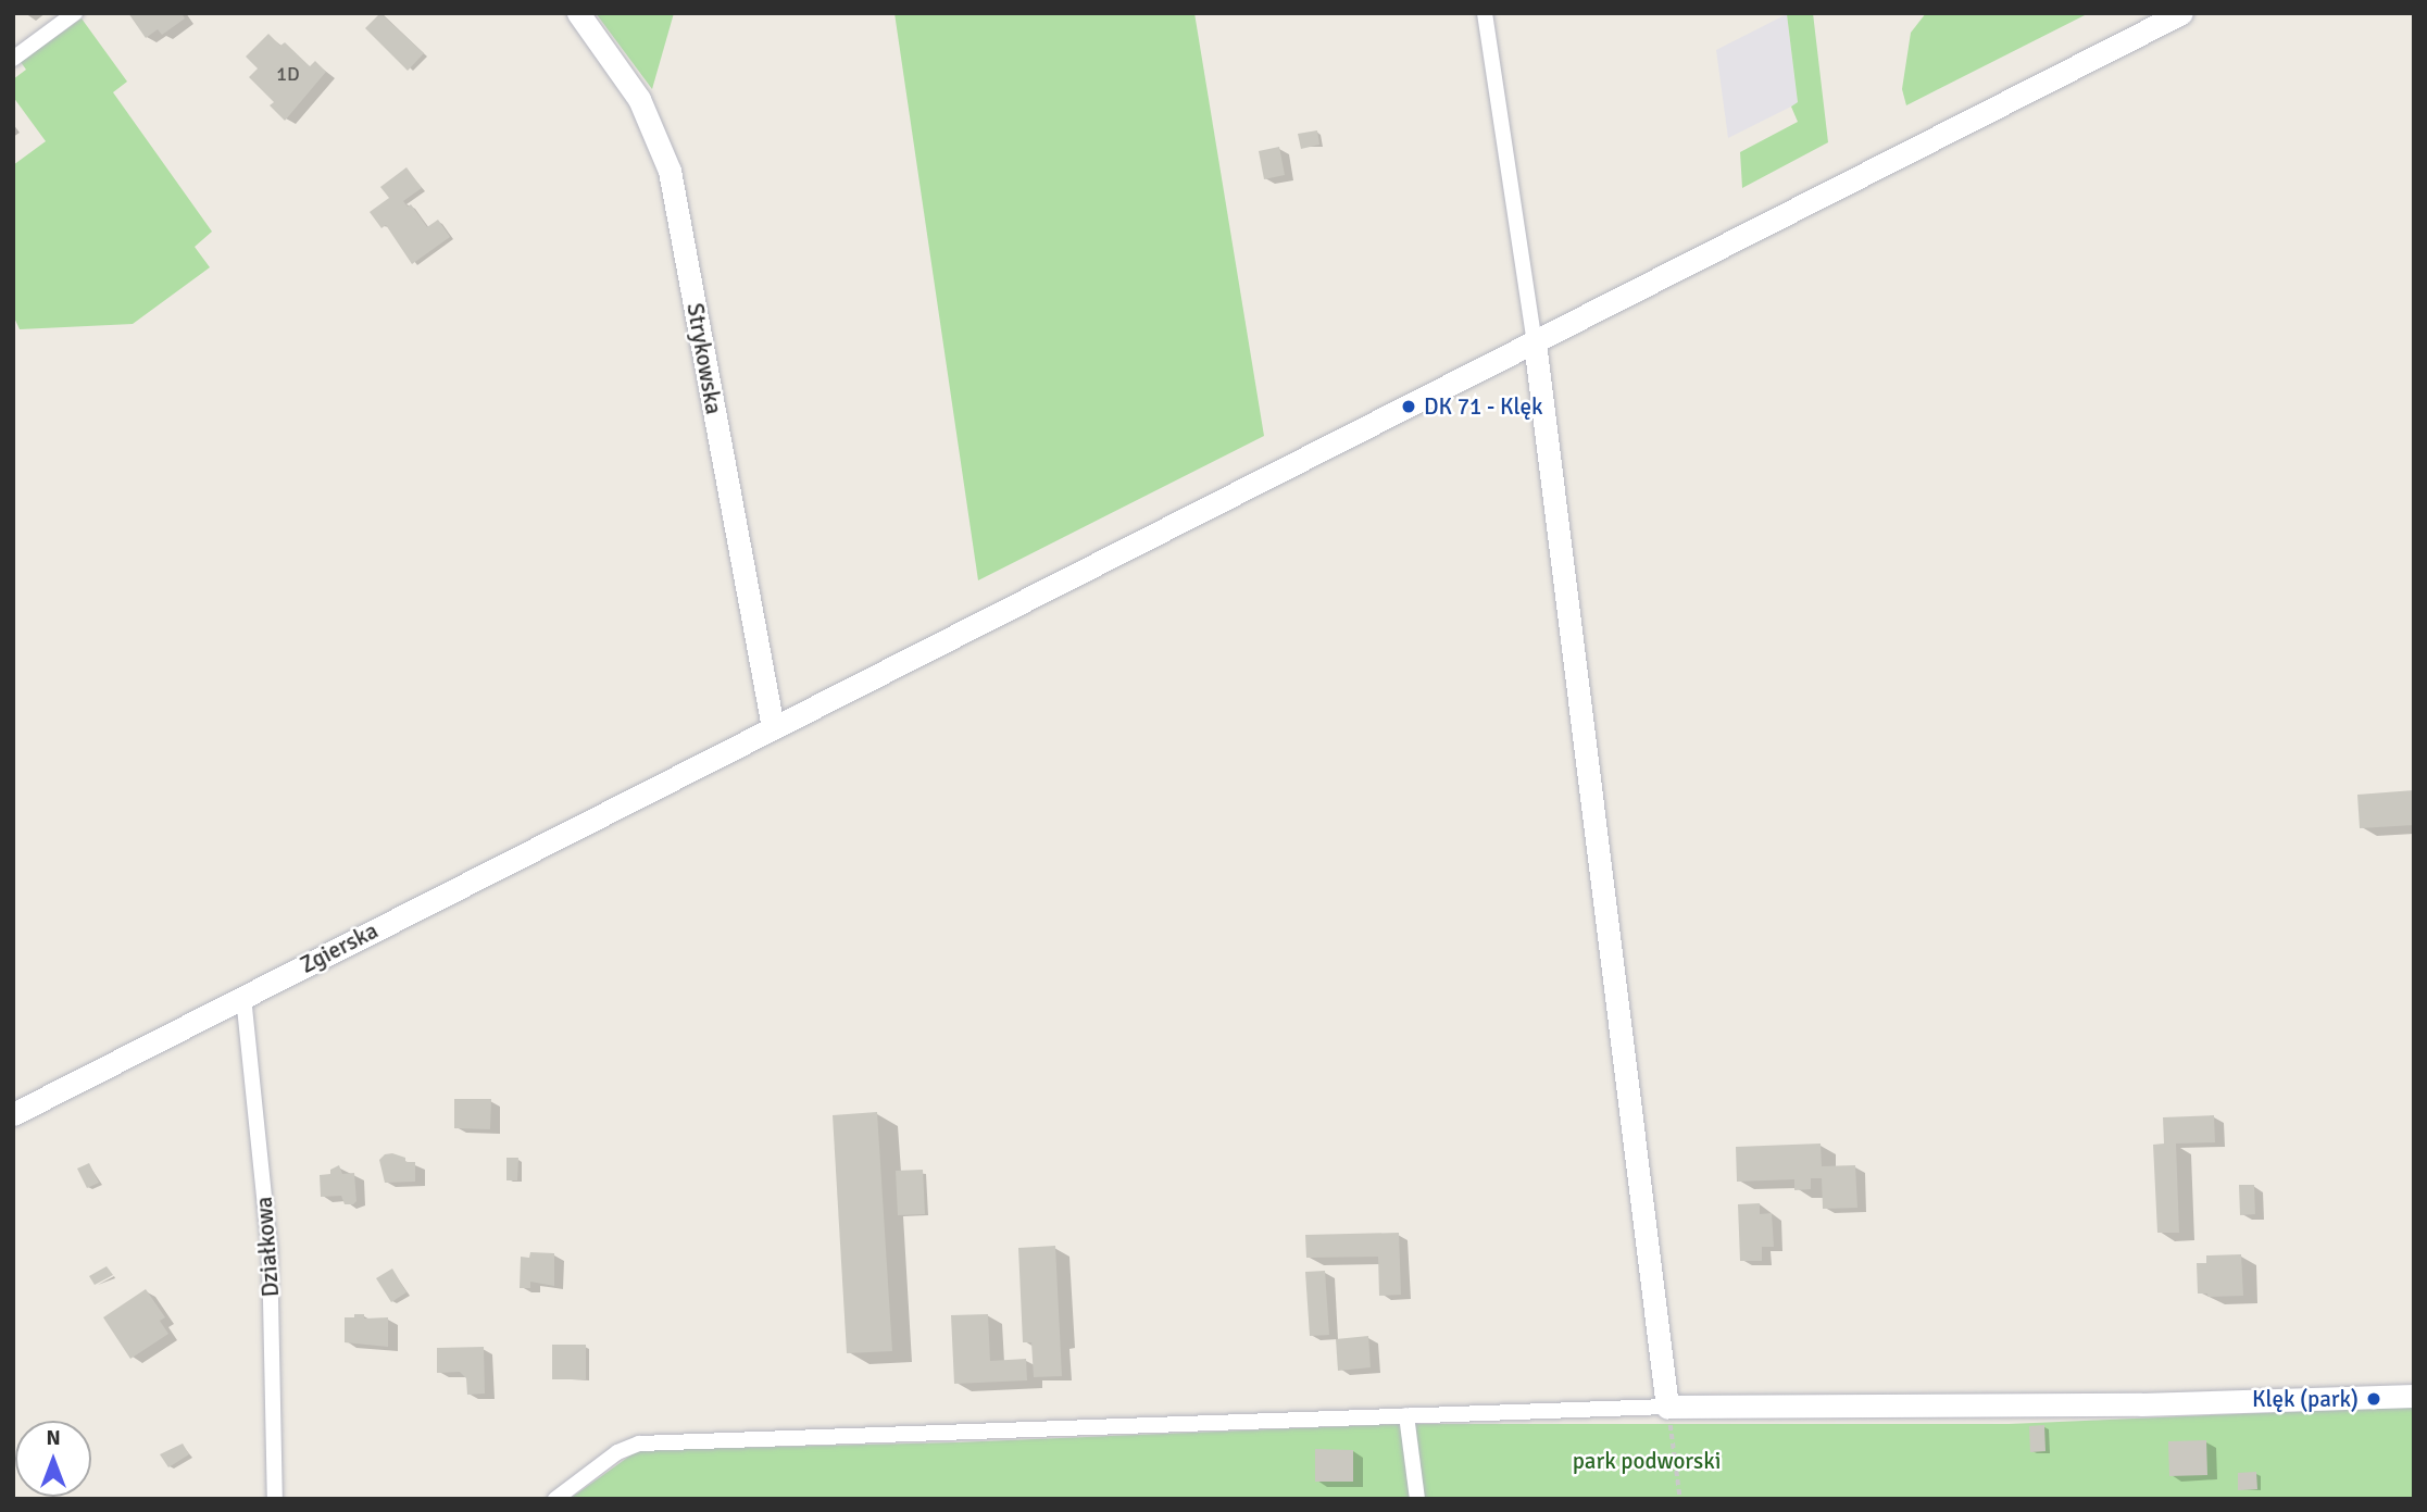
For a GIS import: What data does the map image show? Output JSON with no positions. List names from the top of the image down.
{
  "streets": {
    "street": ["Strykowska", "Zgierska", "Działkowa"]
  },
  "crossings": [
    ["Strykowska", "Zgierska"],
    ["Zgierska", "Działkowa"]
  ],
  "parks": ["park podworski"],
  "places": ["DK 71 - Klęk", "Klęk (park)"],
  "house_numbers": ["1D"],
  "north": "top"
}
